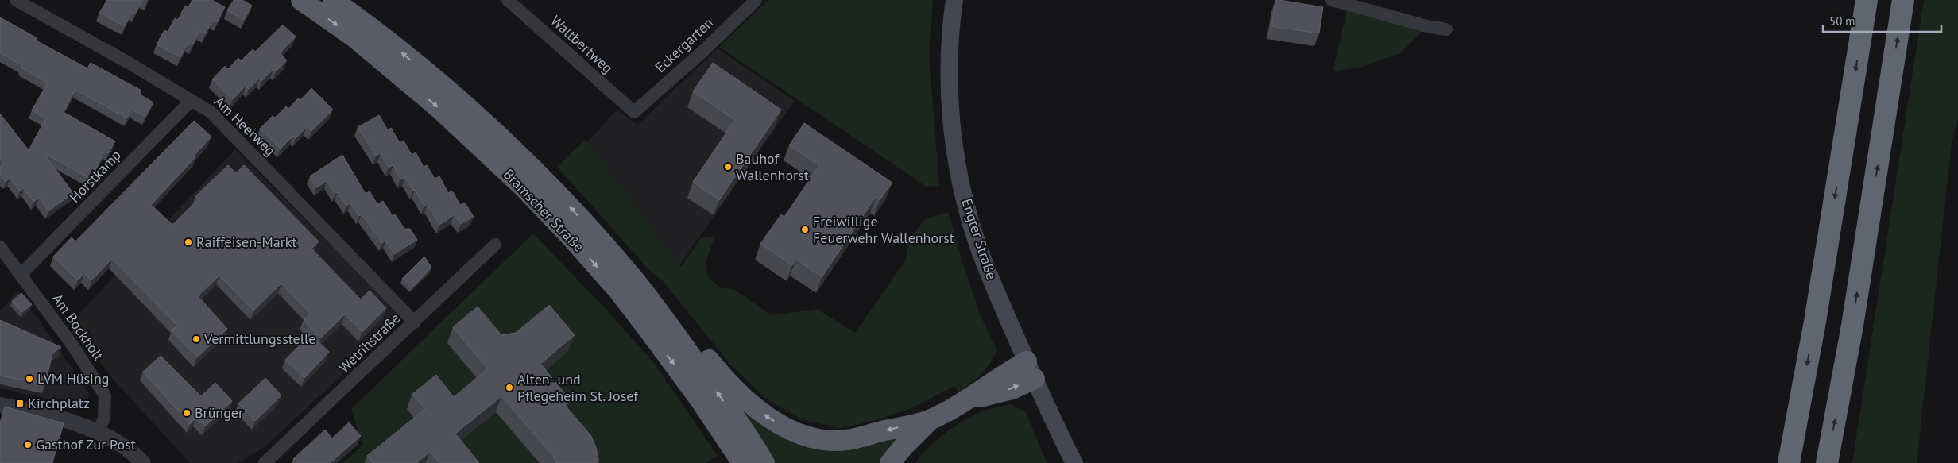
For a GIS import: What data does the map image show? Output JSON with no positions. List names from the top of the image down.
{
  "streets": {
    "highway": ["Bramscher Straße"],
    "main road": ["Engter Straße"],
    "street": [
      "Waltbertweg",
      "Eckergarten",
      "Am Heerweg",
      "Horstkamp",
      "Am Bockholt",
      "Wetrihstraße"
    ]
  },
  "crossings": [
    ["Waltbertweg", "Eckergarten"],
    ["Am Heerweg", "Horstkamp"],
    ["Am Heerweg", "Wetrihstraße"],
    ["Horstkamp", "Am Bockholt"]
  ],
  "places": {
    "other": [
      "Bauhof Wallenhorst",
      "Freiwillige Feuerwehr Wallenhorst",
      "Raiffeisen-Markt",
      "Vermittlungsstelle",
      "LVM Hüsing",
      "Alten- und Pflegeheim St. Josef",
      "Brünger",
      "Gasthof Zur Post"
    ],
    "transit": ["Kirchplatz"]
  },
  "scale_bar": "50 m"
}
